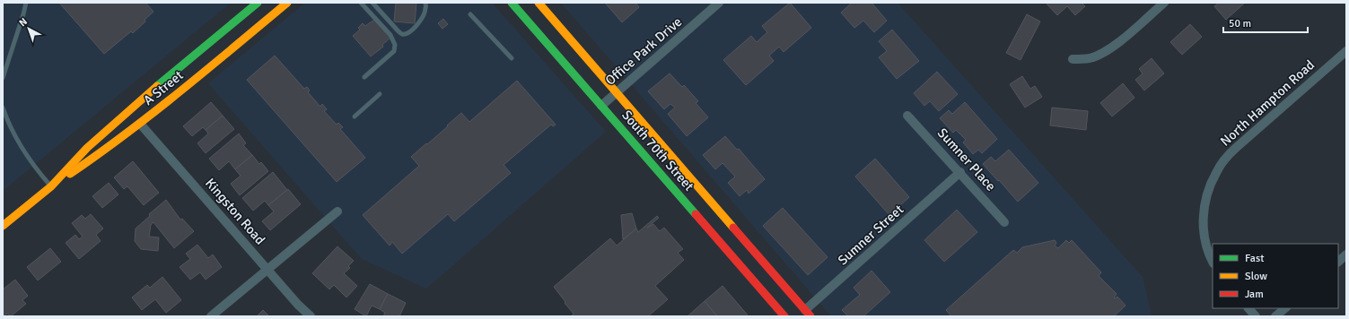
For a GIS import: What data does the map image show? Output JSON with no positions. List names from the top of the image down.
{
  "streets": {
    "main road": ["A Street", "South 70th Street", "Sumner Street"],
    "street": [
      "Office Park Drive",
      "North Hampton Road",
      "Sumner Place",
      "Kingston Road"
    ]
  },
  "crossings": [
    ["Office Park Drive", "South 70th Street"],
    ["A Street", "Kingston Road"],
    ["South 70th Street", "Sumner Street"],
    ["Sumner Place", "Sumner Street"]
  ],
  "legend": ["Fast", "Slow", "Jam"],
  "scale_bar": "50 m",
  "north": "top left"
}
